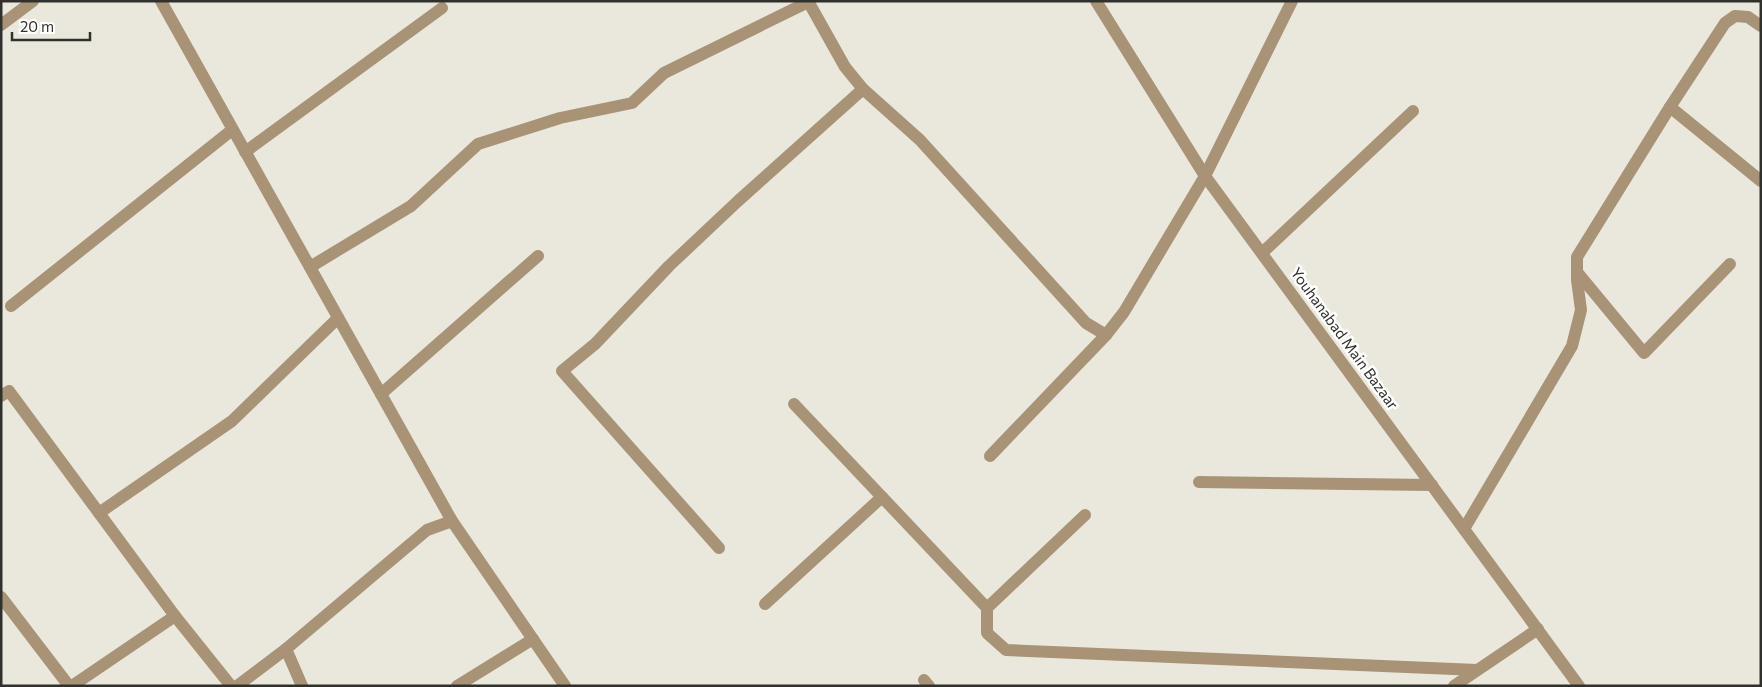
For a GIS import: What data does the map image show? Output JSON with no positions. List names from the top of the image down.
{
  "streets": {
    "street": ["Youhanabad Main Bazaar"]
  },
  "scale_bar": "20 m"
}
